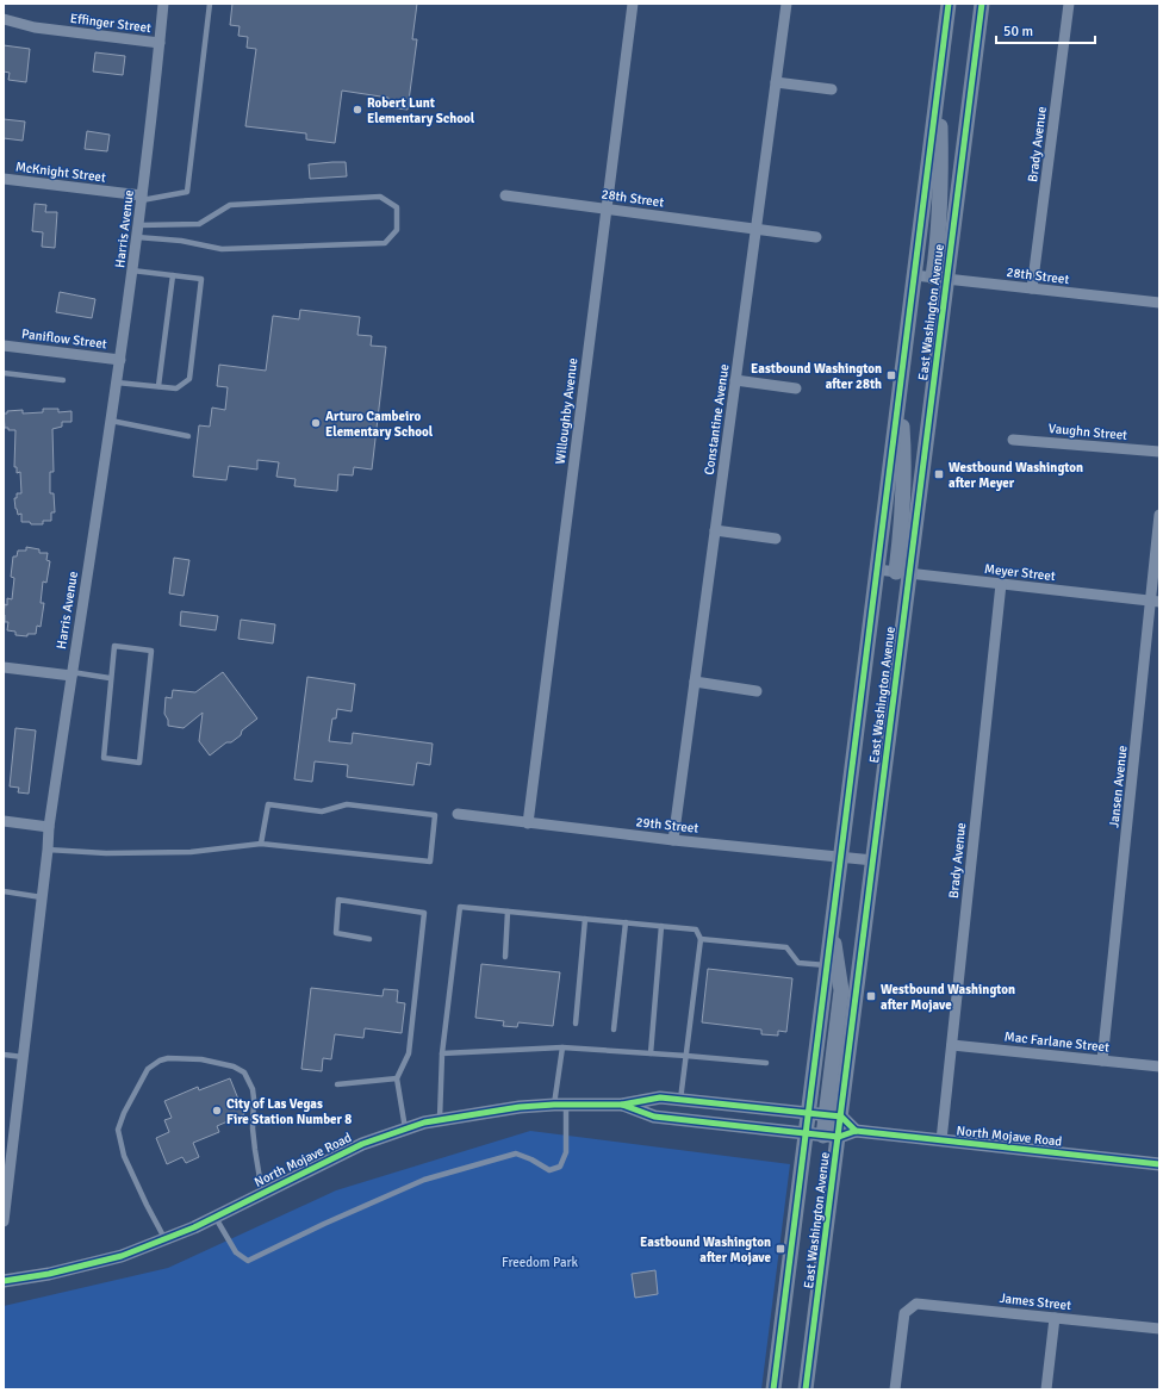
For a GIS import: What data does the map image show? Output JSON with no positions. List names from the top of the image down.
{
  "streets": {
    "main road": ["East Washington Avenue"],
    "street": [
      "Effinger Street",
      "Brady Avenue",
      "McKnight Street",
      "28th Street",
      "Harris Avenue",
      "Paniflow Street",
      "Willoughby Avenue",
      "Constantine Avenue",
      "Vaughn Street",
      "Meyer Street",
      "Jansen Avenue",
      "29th Street",
      "Mac Farlane Street",
      "North Mojave Road",
      "James Street"
    ]
  },
  "crossings": [
    ["Effinger Street", "Harris Avenue"],
    ["Brady Avenue", "28th Street"],
    ["Brady Avenue", "Meyer Street"],
    ["Brady Avenue", "Mac Farlane Street"],
    ["Brady Avenue", "North Mojave Road"],
    ["McKnight Street", "Harris Avenue"],
    ["28th Street", "East Washington Avenue"],
    ["28th Street", "Willoughby Avenue"],
    ["28th Street", "Constantine Avenue"],
    ["Harris Avenue", "Paniflow Street"],
    ["East Washington Avenue", "Meyer Street"],
    ["East Washington Avenue", "29th Street"],
    ["East Washington Avenue", "North Mojave Road"],
    ["Willoughby Avenue", "29th Street"],
    ["Constantine Avenue", "29th Street"],
    ["Meyer Street", "Jansen Avenue"],
    ["Jansen Avenue", "Mac Farlane Street"]
  ],
  "parks": ["Freedom Park"],
  "places": {
    "other": ["Robert Lunt Elementary School", "Arturo Cambeiro Elementary School", "City of Las Vegas Fire Station Number 8"],
    "transit": [
      "Eastbound Washington after 28th",
      "Westbound Washington after Meyer",
      "Westbound Washington after Mojave",
      "Eastbound Washington after Mojave"
    ]
  },
  "scale_bar": "50 m"
}
